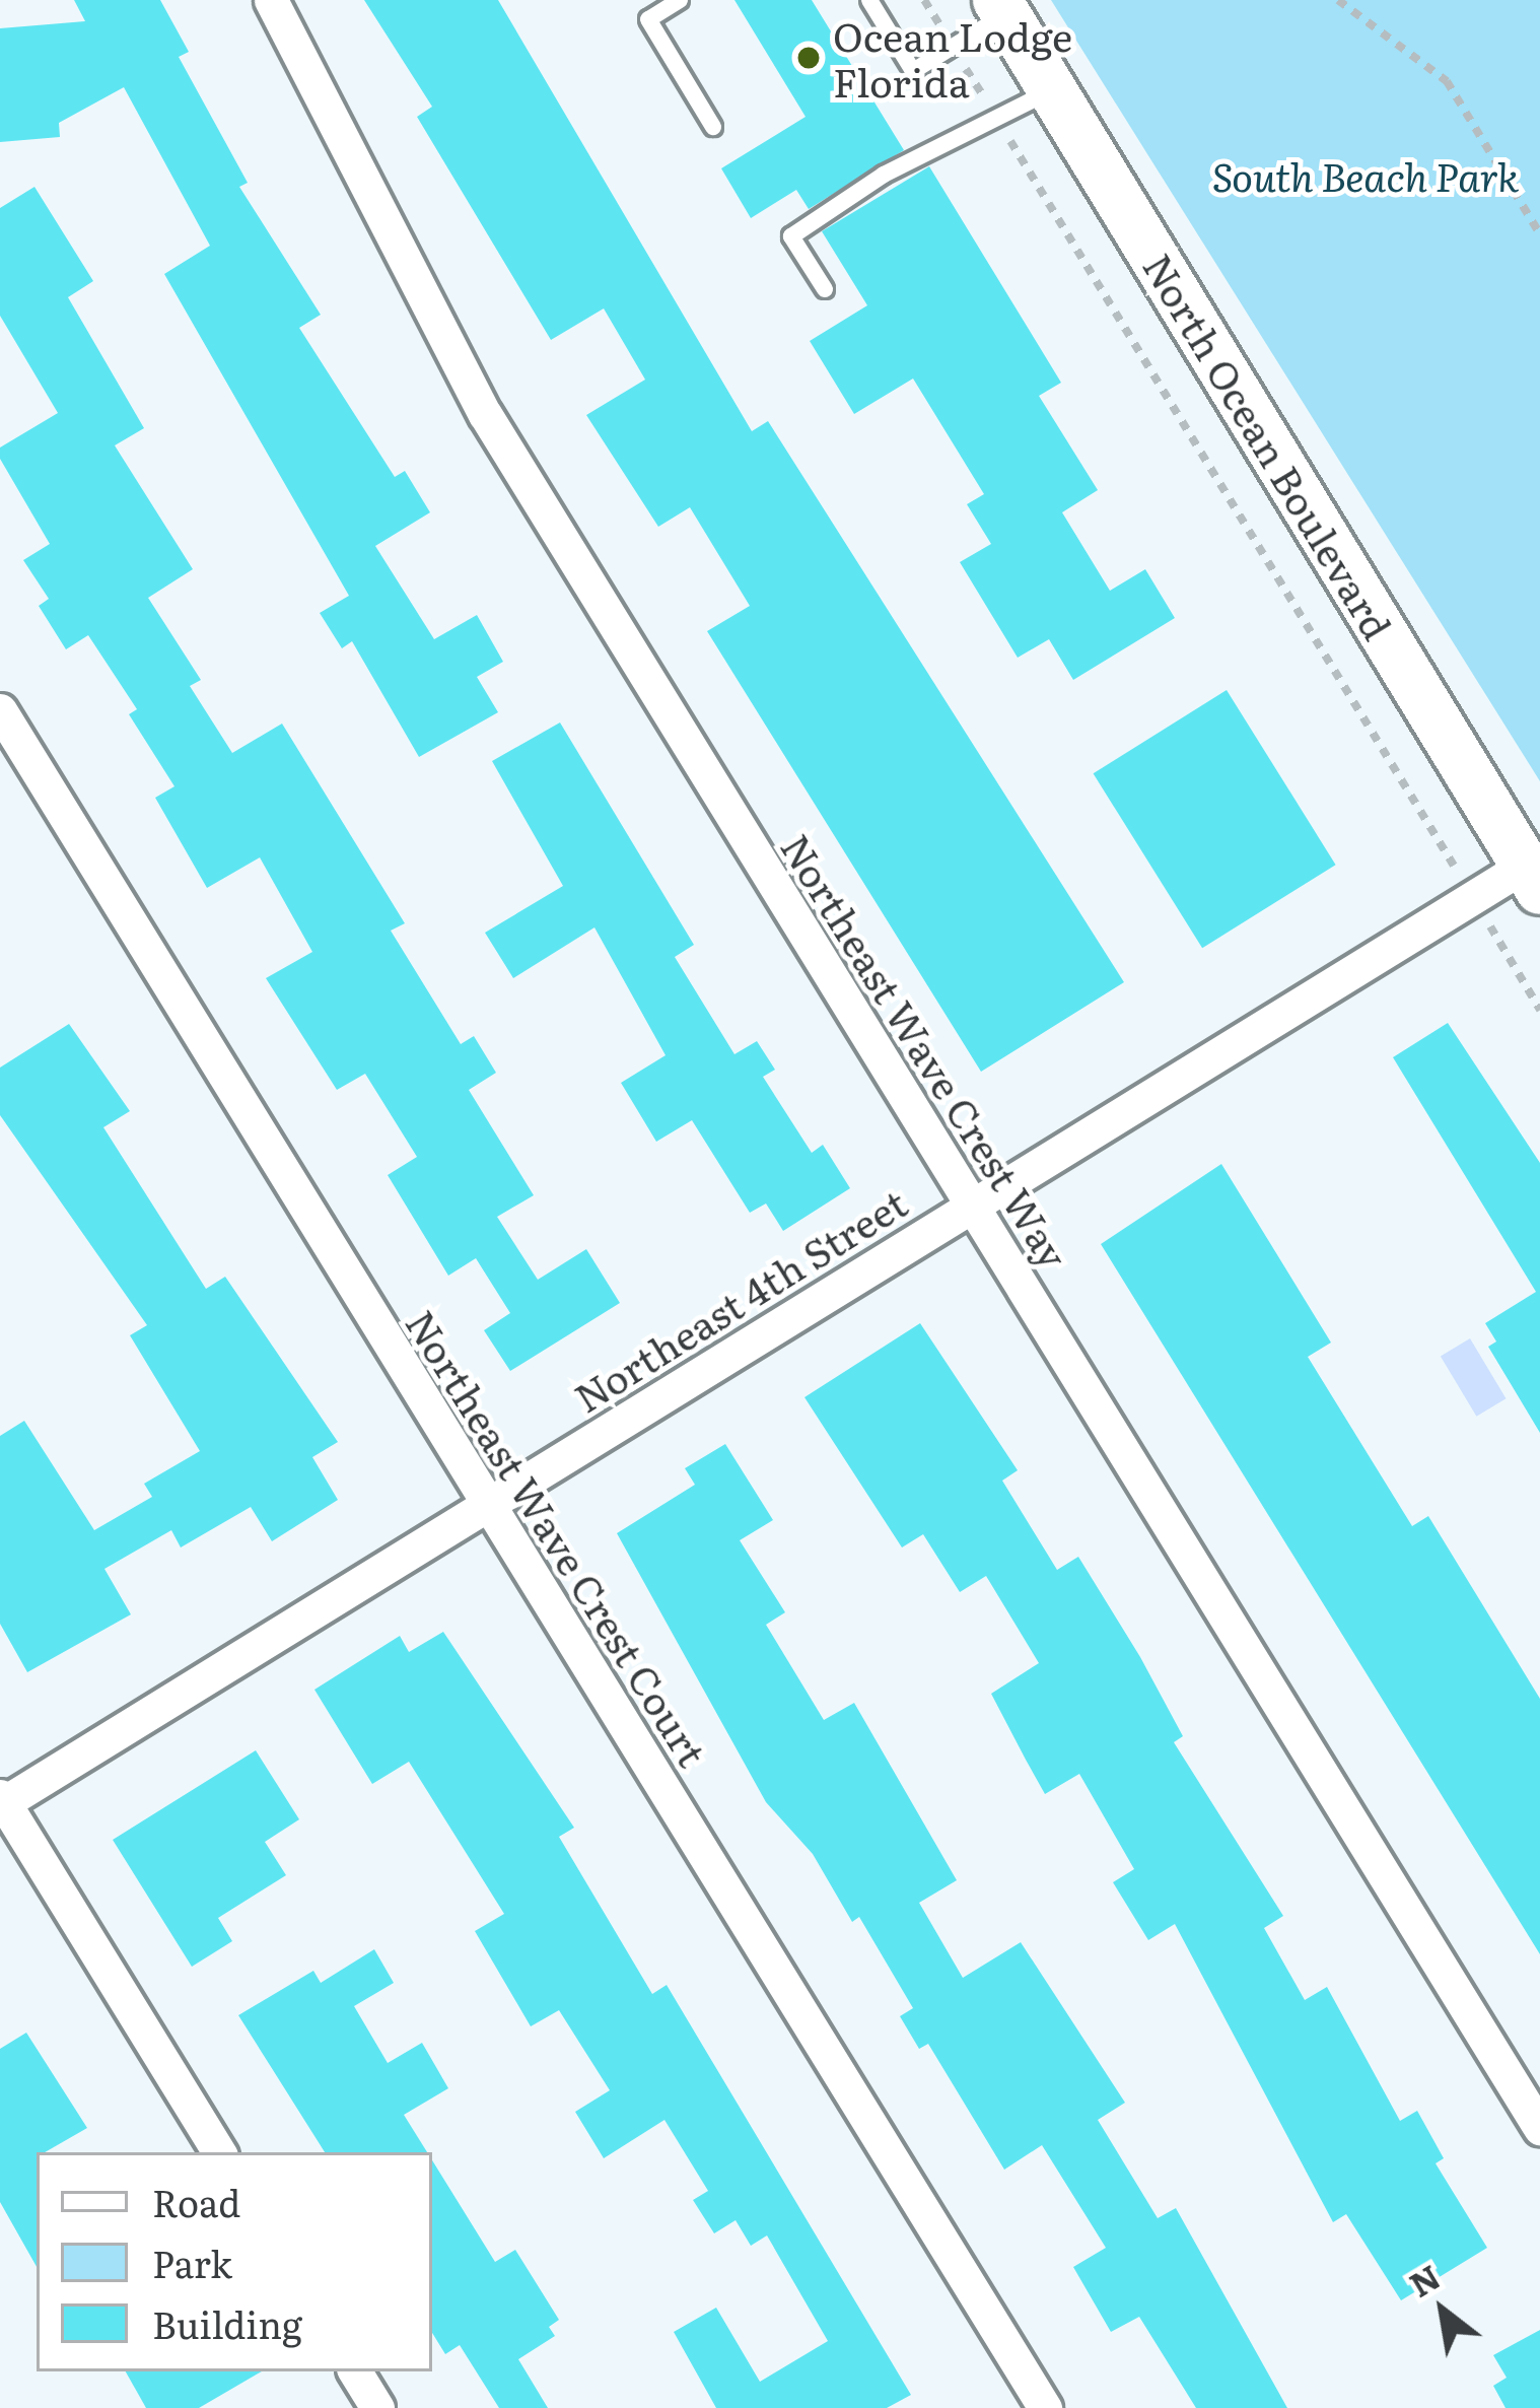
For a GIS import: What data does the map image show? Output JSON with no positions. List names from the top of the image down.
{
  "streets": {
    "main road": ["North Ocean Boulevard"],
    "street": ["Northeast Wave Crest Way", "Northeast 4th Street", "Northeast Wave Crest Court"]
  },
  "crossings": [
    ["North Ocean Boulevard", "Northeast 4th Street"],
    ["Northeast Wave Crest Way", "Northeast 4th Street"],
    ["Northeast 4th Street", "Northeast Wave Crest Court"]
  ],
  "parks": ["South Beach Park"],
  "places": ["Ocean Lodge Florida"],
  "legend": ["Road", "Park", "Building"],
  "north": "top left"
}
